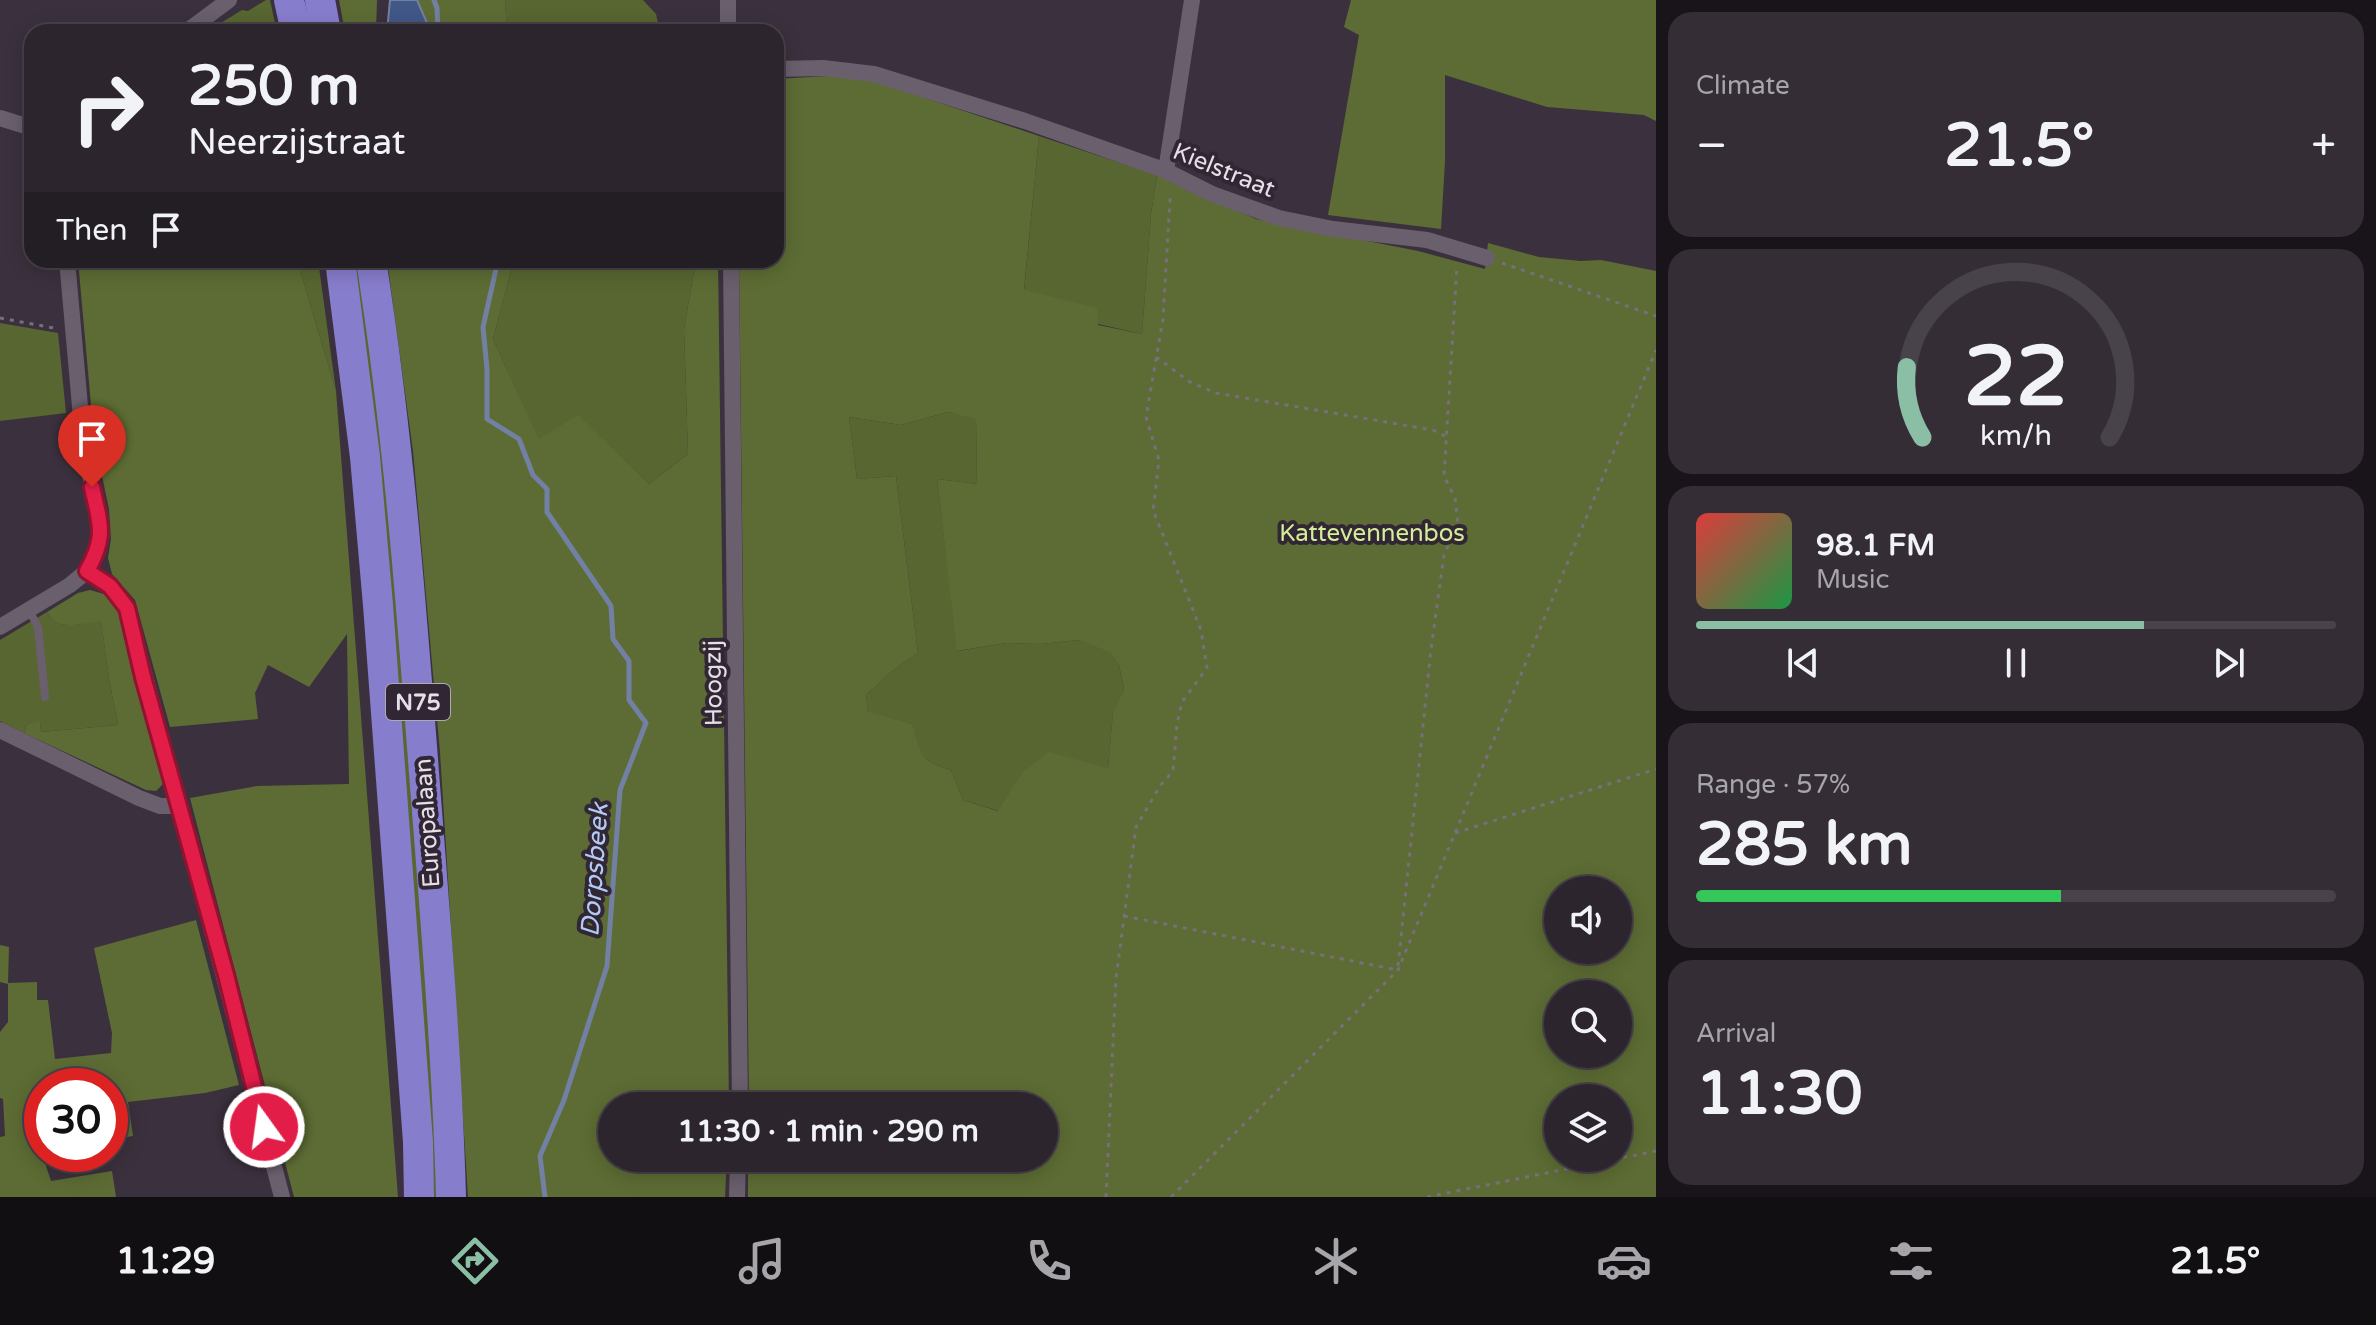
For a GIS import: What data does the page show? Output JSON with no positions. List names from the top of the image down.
{
  "streets": {
    "highway": ["N75", "Europalaan"],
    "street": ["Kielstraat", "Hoogzij"]
  },
  "water": ["Dorpsbeek"],
  "parks": ["Kattevennenbos"],
  "page": {
    "tile": [
      "Climate",
      ["Range · 57%", "285 km"],
      ["Arrival", "11:30"]
    ],
    "turn": ["250 m", "Neerzijstraat"],
    "heat": ["−", "21.5°", "+"],
    "then": "Then",
    "song": ["98.1 FM", "Music"],
    "limit": "30",
    "trip": "11:30 · 1 min · 290 m",
    "tabs": ["11:29", "21.5°"],
    "gauge": ["22", "km/h"]
  }
}
